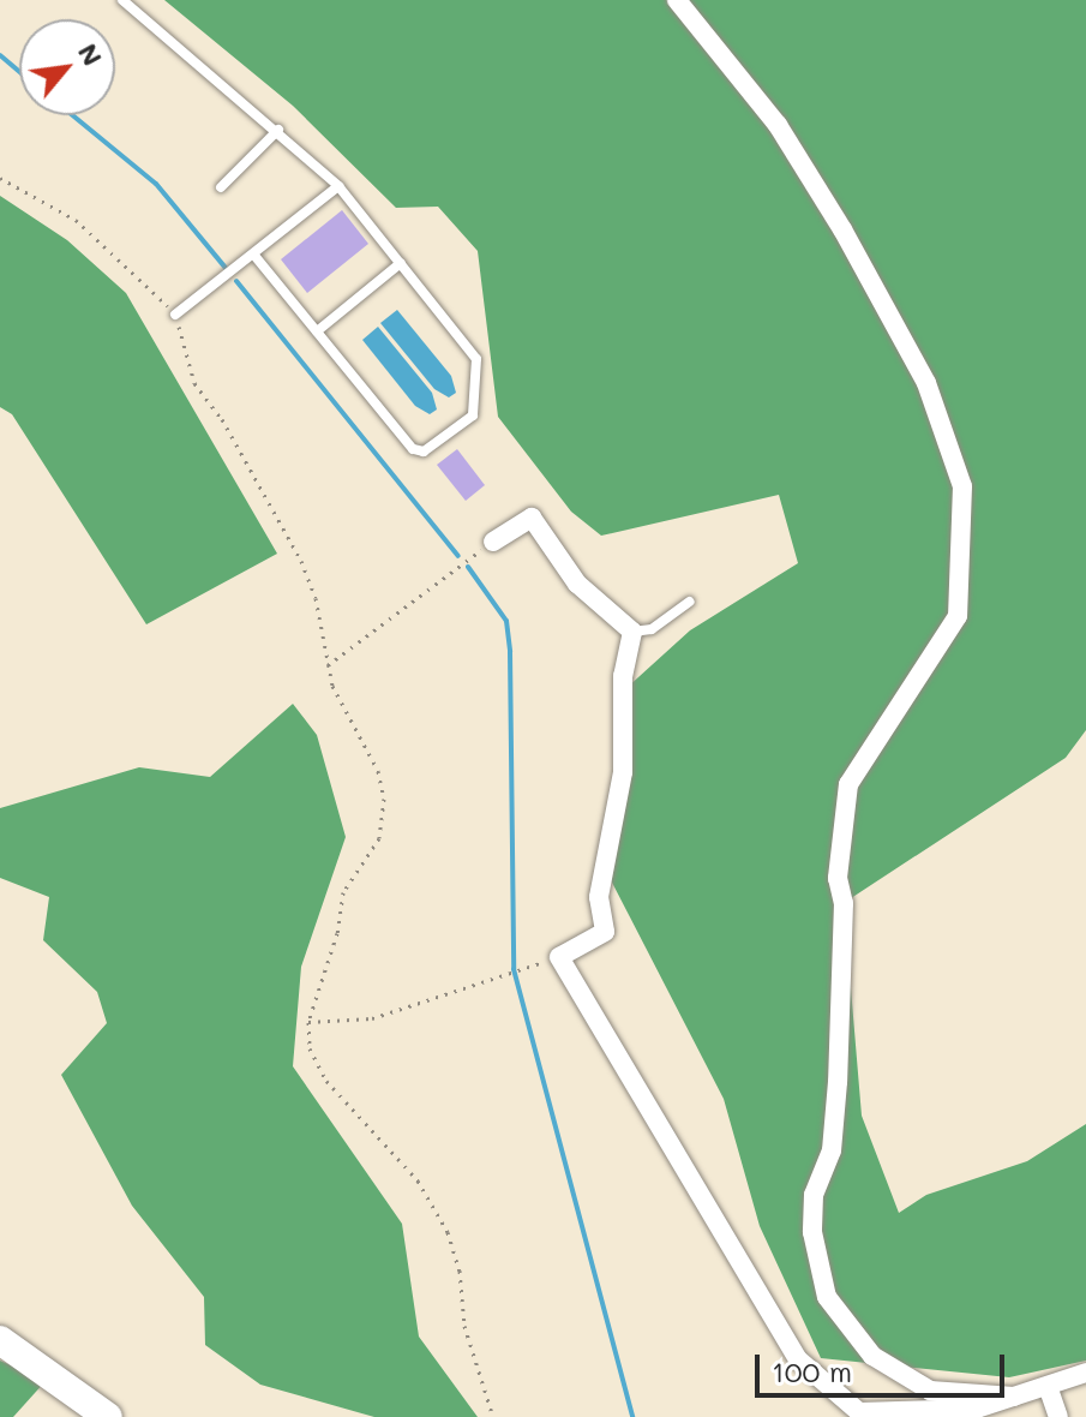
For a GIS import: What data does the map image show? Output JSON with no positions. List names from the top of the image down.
{
  "scale_bar": "100 m",
  "north": "top right"
}
